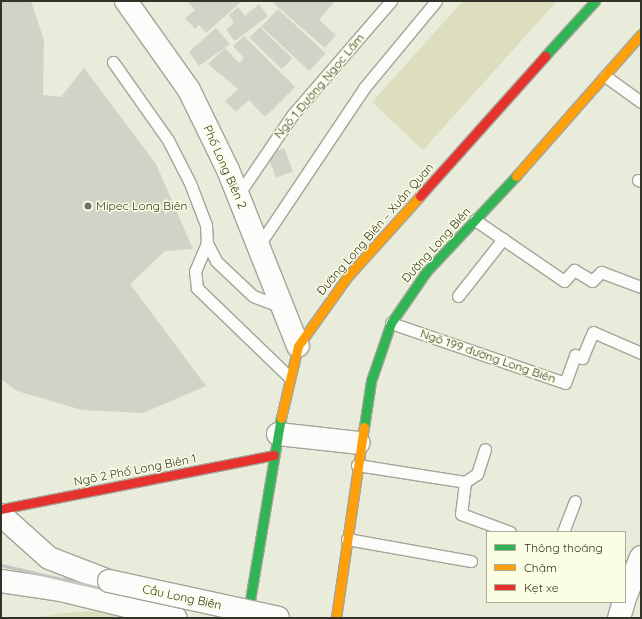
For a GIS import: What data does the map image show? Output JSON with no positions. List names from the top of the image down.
{
  "streets": {
    "main road": ["Đường Long Biên – Xuân Quan", "Đường Long Biên", "Ngõ 2 Phố Long Biên 1"],
    "street": ["Phố Long Biên 2", "Cầu Long Biên"],
    "lane": ["Ngõ 1 Đường Ngọc Lâm", "Ngõ 199 đường Long Biên"]
  },
  "crossings": [
    ["Ngõ 1 Đường Ngọc Lâm", "Phố Long Biên 2"],
    ["Phố Long Biên 2", "Đường Long Biên – Xuân Quan"],
    ["Đường Long Biên – Xuân Quan", "Ngõ 2 Phố Long Biên 1"],
    ["Đường Long Biên", "Ngõ 199 đường Long Biên"]
  ],
  "places": ["Mipec Long Biên"],
  "legend": ["Thông thoáng", "Chậm", "Kẹt xe"]
}
